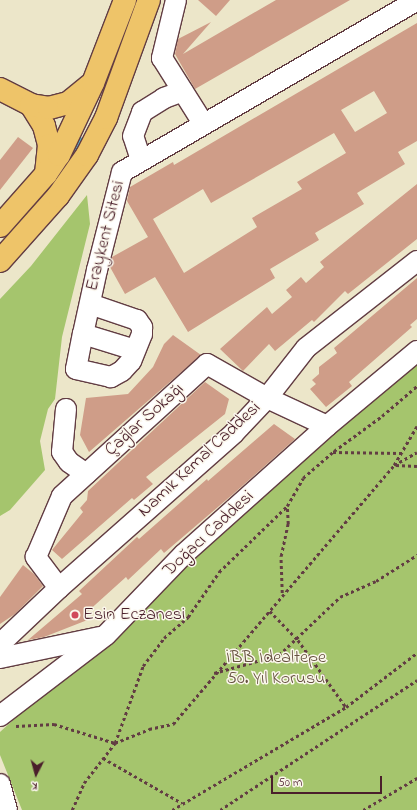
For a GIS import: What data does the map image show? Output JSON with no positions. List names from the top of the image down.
{
  "streets": {
    "street": [
      "Eraykent Sitesi",
      "Çağlar Sokağı",
      "Namık Kemal Caddesi",
      "Doğacı Caddesi"
    ]
  },
  "crossings": [
    ["Çağlar Sokağı", "Namık Kemal Caddesi"],
    ["Çağlar Sokağı", "Doğacı Caddesi"]
  ],
  "parks": ["İBB İdealtepe 50. Yıl Korusu"],
  "places": ["Esin Eczanesi"],
  "scale_bar": "50 m",
  "north": "bottom"
}
